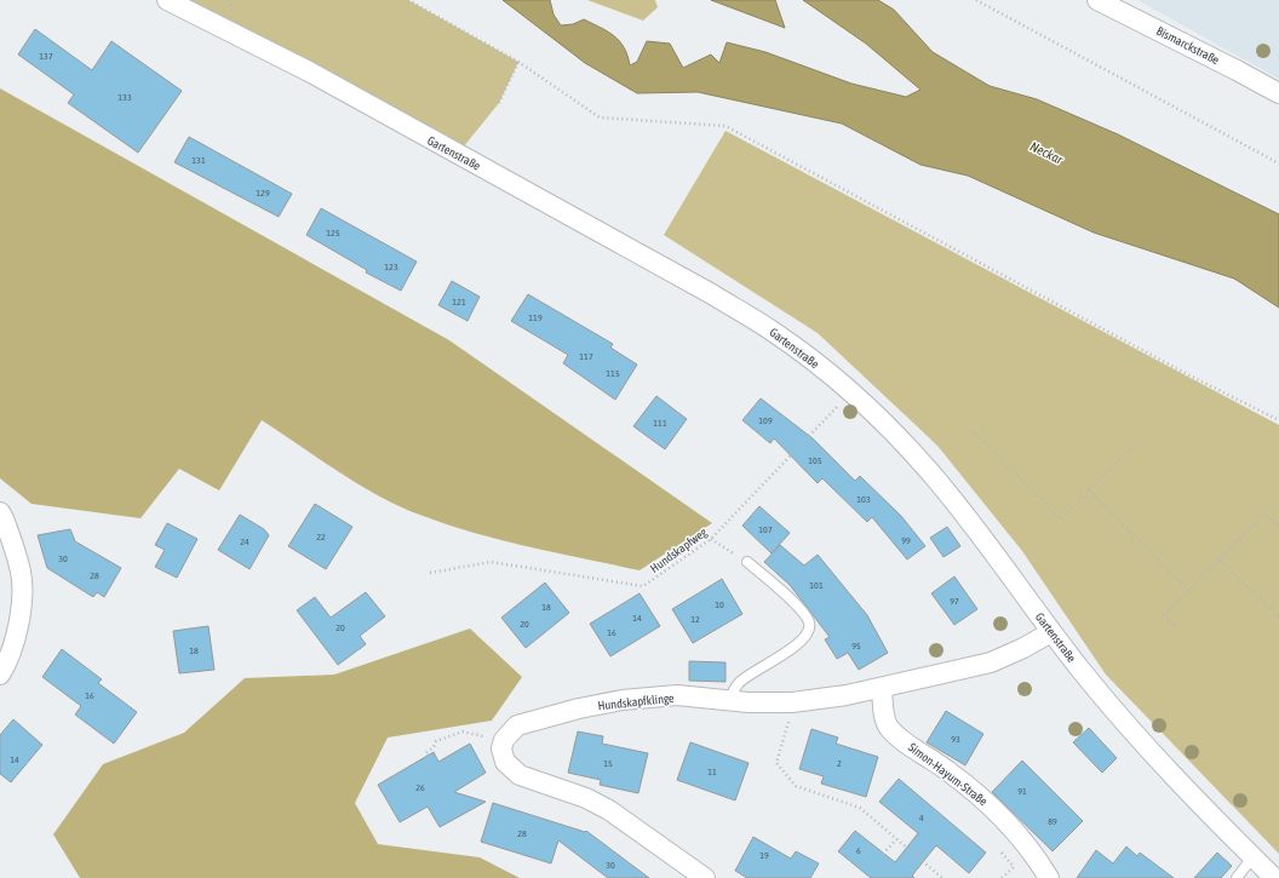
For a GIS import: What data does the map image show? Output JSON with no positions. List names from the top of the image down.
{
  "streets": {
    "street": [
      "Bismarckstraße",
      "Gartenstraße",
      "Hundskapfklinge",
      "Simon-Hayum-Straße"
    ],
    "path": ["Hundskapfweg"]
  },
  "crossings": [
    ["Gartenstraße", "Hundskapfweg"],
    ["Gartenstraße", "Hundskapfklinge"],
    ["Hundskapfklinge", "Simon-Hayum-Straße"]
  ],
  "water": ["Neckar"],
  "house_numbers": [
    "137",
    "133",
    "131",
    "129",
    "125",
    "123",
    "121",
    "119",
    "117",
    "115",
    "109",
    "111",
    "105",
    "103",
    "107",
    "22",
    "99",
    "24",
    "30",
    "28",
    "101",
    "97",
    "10",
    "18",
    "14",
    "12",
    "20",
    "20",
    "16",
    "95",
    "18",
    "16",
    "93",
    "14",
    "15",
    "2",
    "11",
    "26",
    "91",
    "4",
    "89",
    "28",
    "6",
    "19",
    "30"
  ]
}
